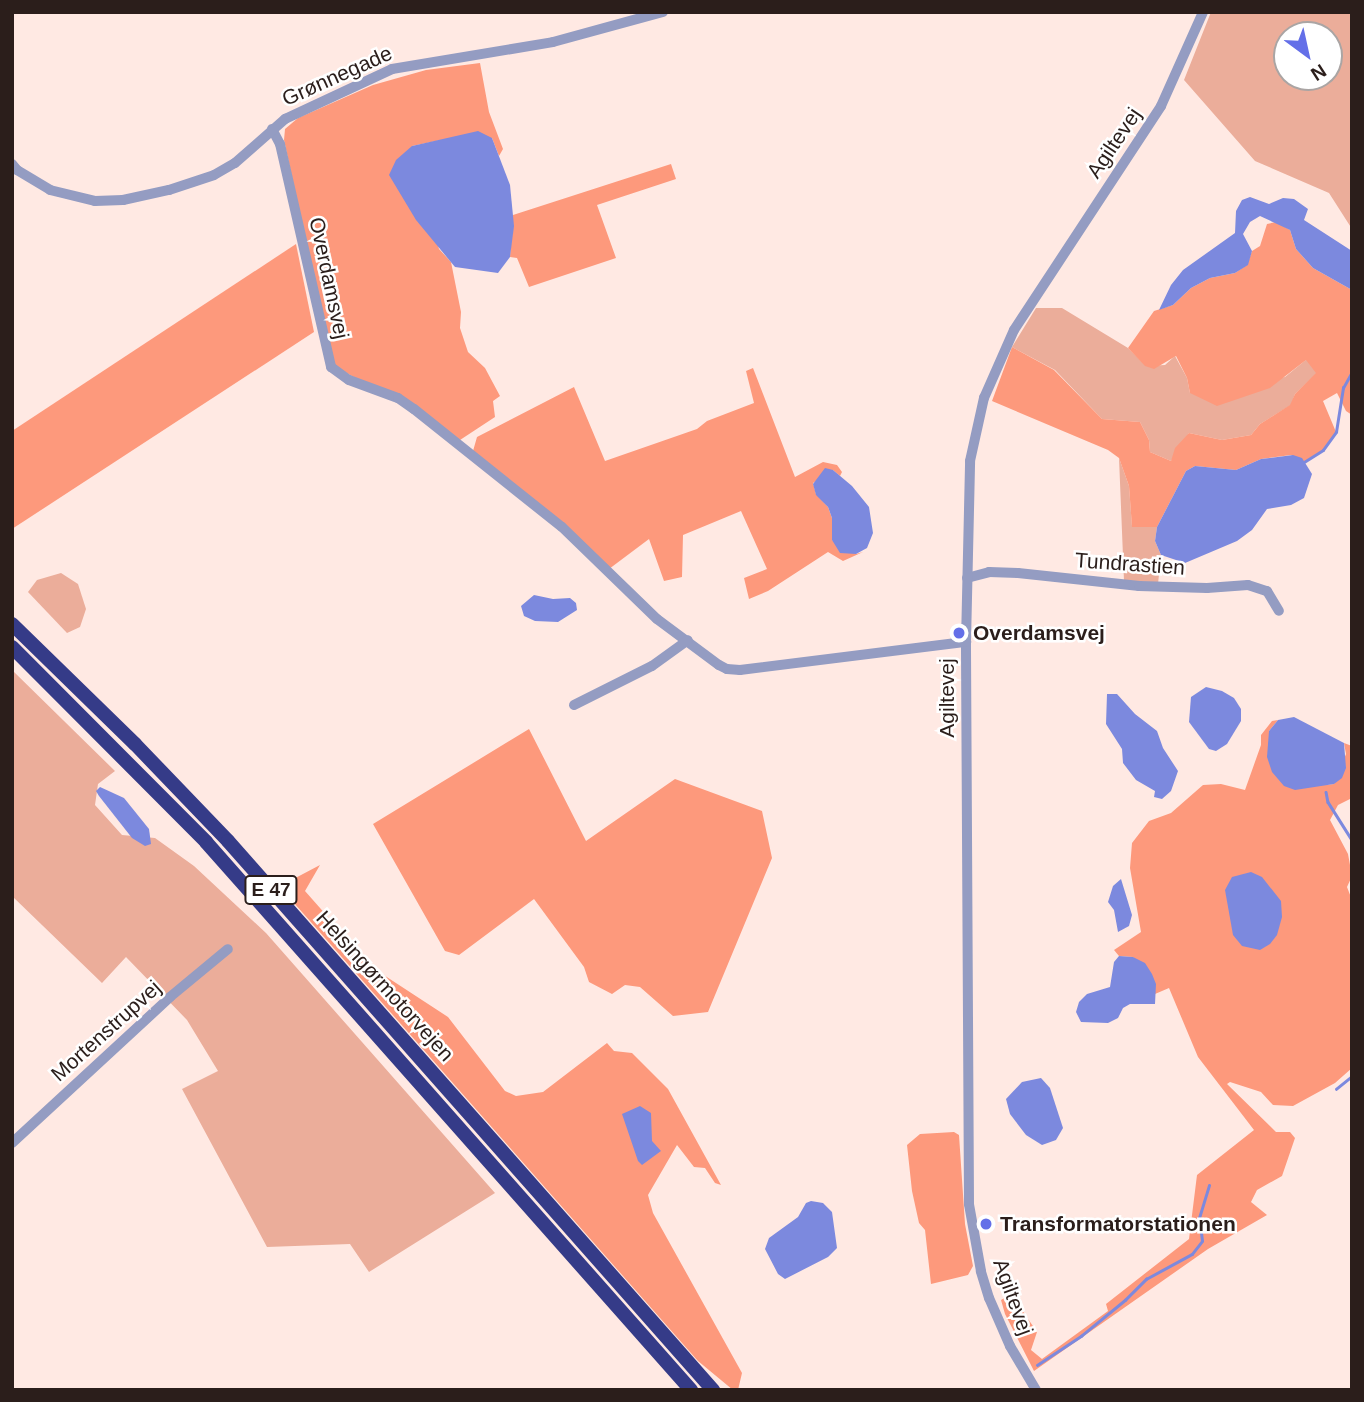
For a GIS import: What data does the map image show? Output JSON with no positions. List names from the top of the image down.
{
  "streets": {
    "highway": ["E 47", "Helsingørmotorvejen"],
    "street": [
      "Grønnegade",
      "Agiltevej",
      "Overdamsvej",
      "Tundrastien",
      "Mortenstrupvej"
    ]
  },
  "crossings": [
    ["Grønnegade", "Overdamsvej"],
    ["Agiltevej", "Overdamsvej"],
    ["Agiltevej", "Tundrastien"]
  ],
  "places": ["Overdamsvej", "Transformatorstationen"],
  "north": "bottom right"
}
